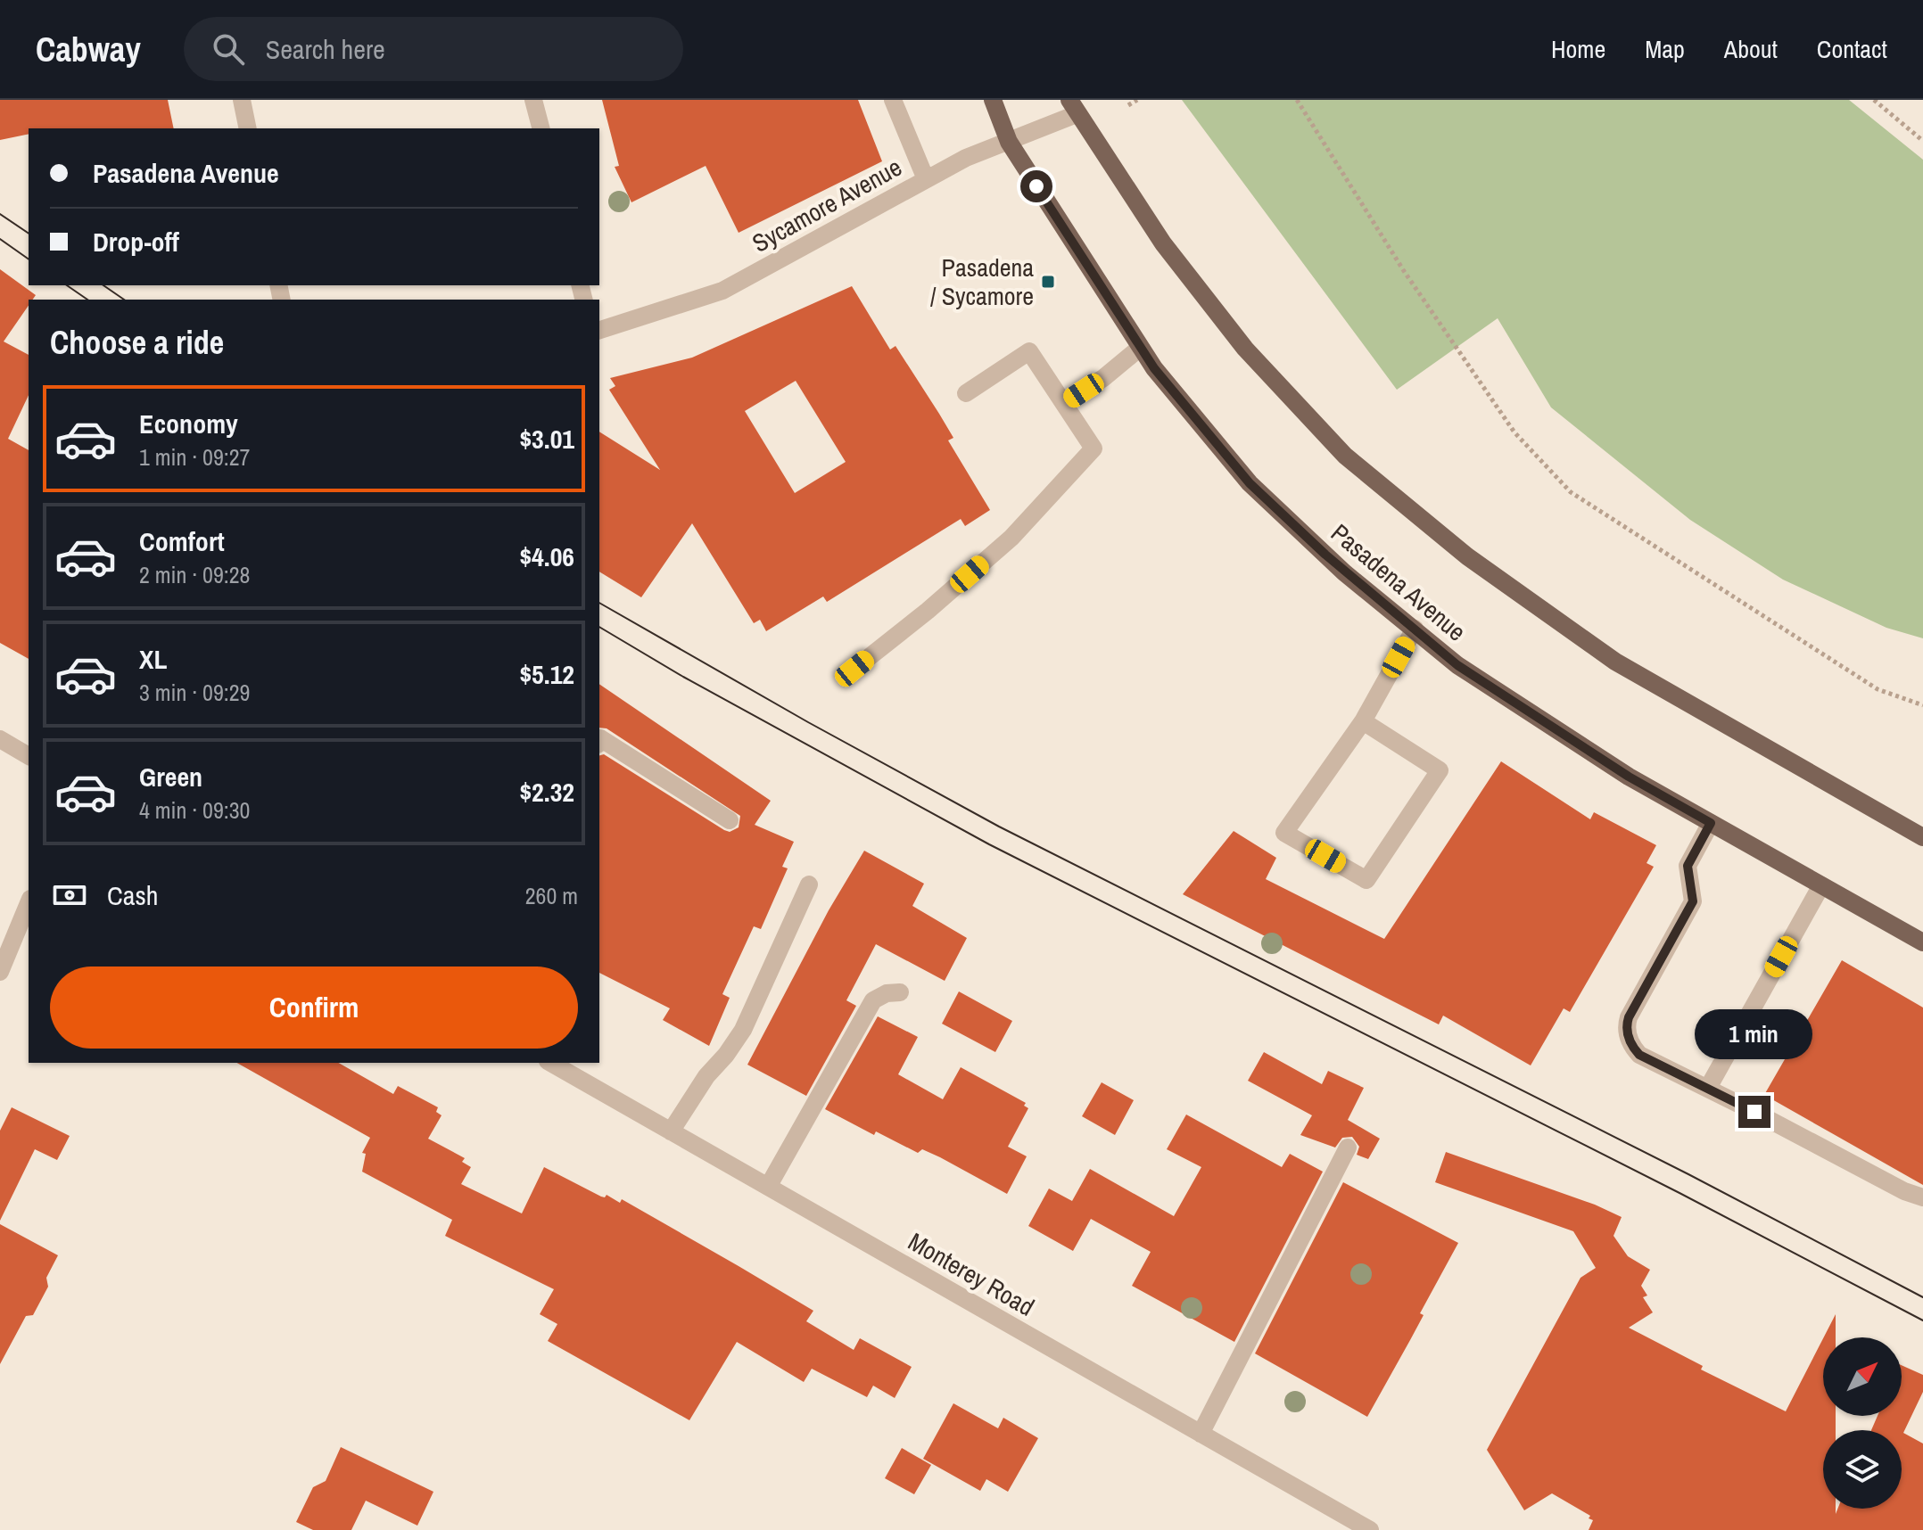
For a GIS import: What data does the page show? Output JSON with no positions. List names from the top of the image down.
{
  "streets": {
    "main road": ["Pasadena Avenue"],
    "street": ["Sycamore Avenue", "Monterey Road"]
  },
  "crossings": [
    ["Sycamore Avenue", "Pasadena Avenue"]
  ],
  "places": {
    "transit": ["Pasadena / Sycamore"]
  },
  "north": "top right",
  "page": {
    "header": "Cabway",
    "search": "Search here",
    "nav": [
      "Home",
      "Map",
      "About",
      "Contact"
    ],
    "banner": ["Pasadena Avenue", "Drop-off"],
    "heading": "Choose a ride",
    "list": [
      {
        "name": "Economy",
        "note": "1 min · 09:27",
        "value": "$3.01"
      },
      {
        "name": "Comfort",
        "note": "2 min · 09:28",
        "value": "$4.06"
      },
      {
        "name": "XL",
        "note": "3 min · 09:29",
        "value": "$5.12"
      },
      {
        "name": "Green",
        "note": "4 min · 09:30",
        "value": "$2.32"
      }
    ],
    "pay": ["Cash", "260 m"],
    "buttons": "Confirm",
    "bubble": "1 min"
  }
}
